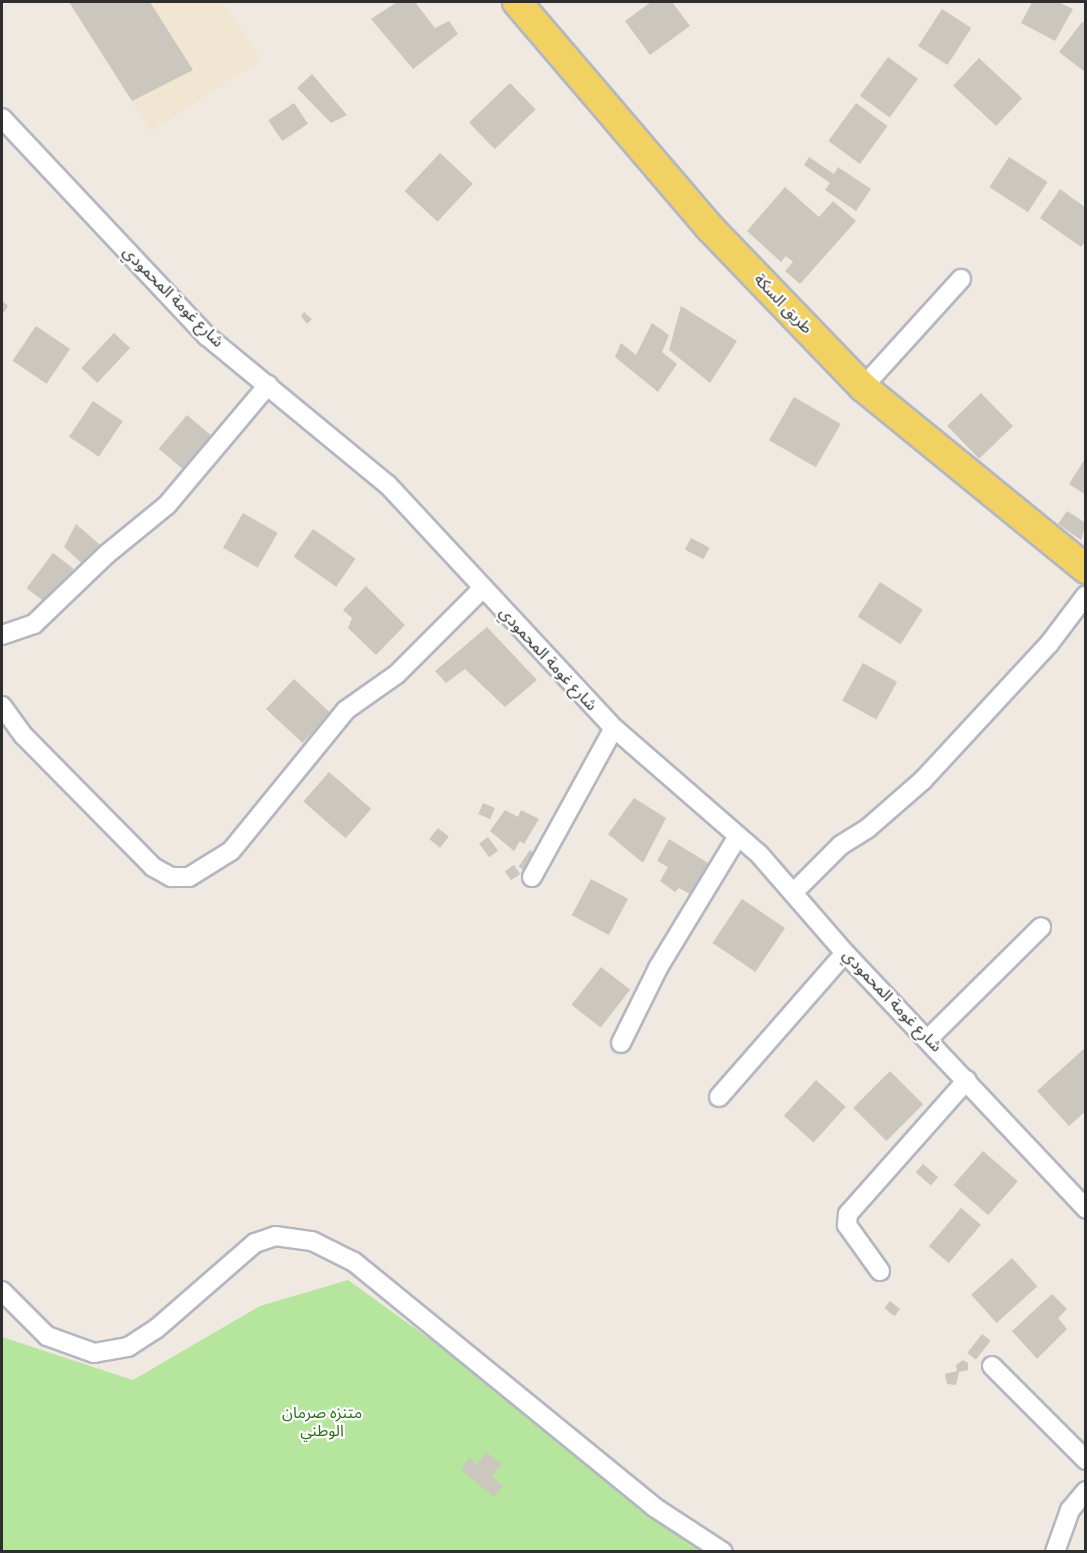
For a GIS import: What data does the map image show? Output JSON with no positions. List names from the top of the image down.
{
  "streets": {
    "main road": ["طريق السكة"],
    "street": ["شارع غومة المحمودي"]
  },
  "parks": ["متنزه صرمان الوطني"]
}
